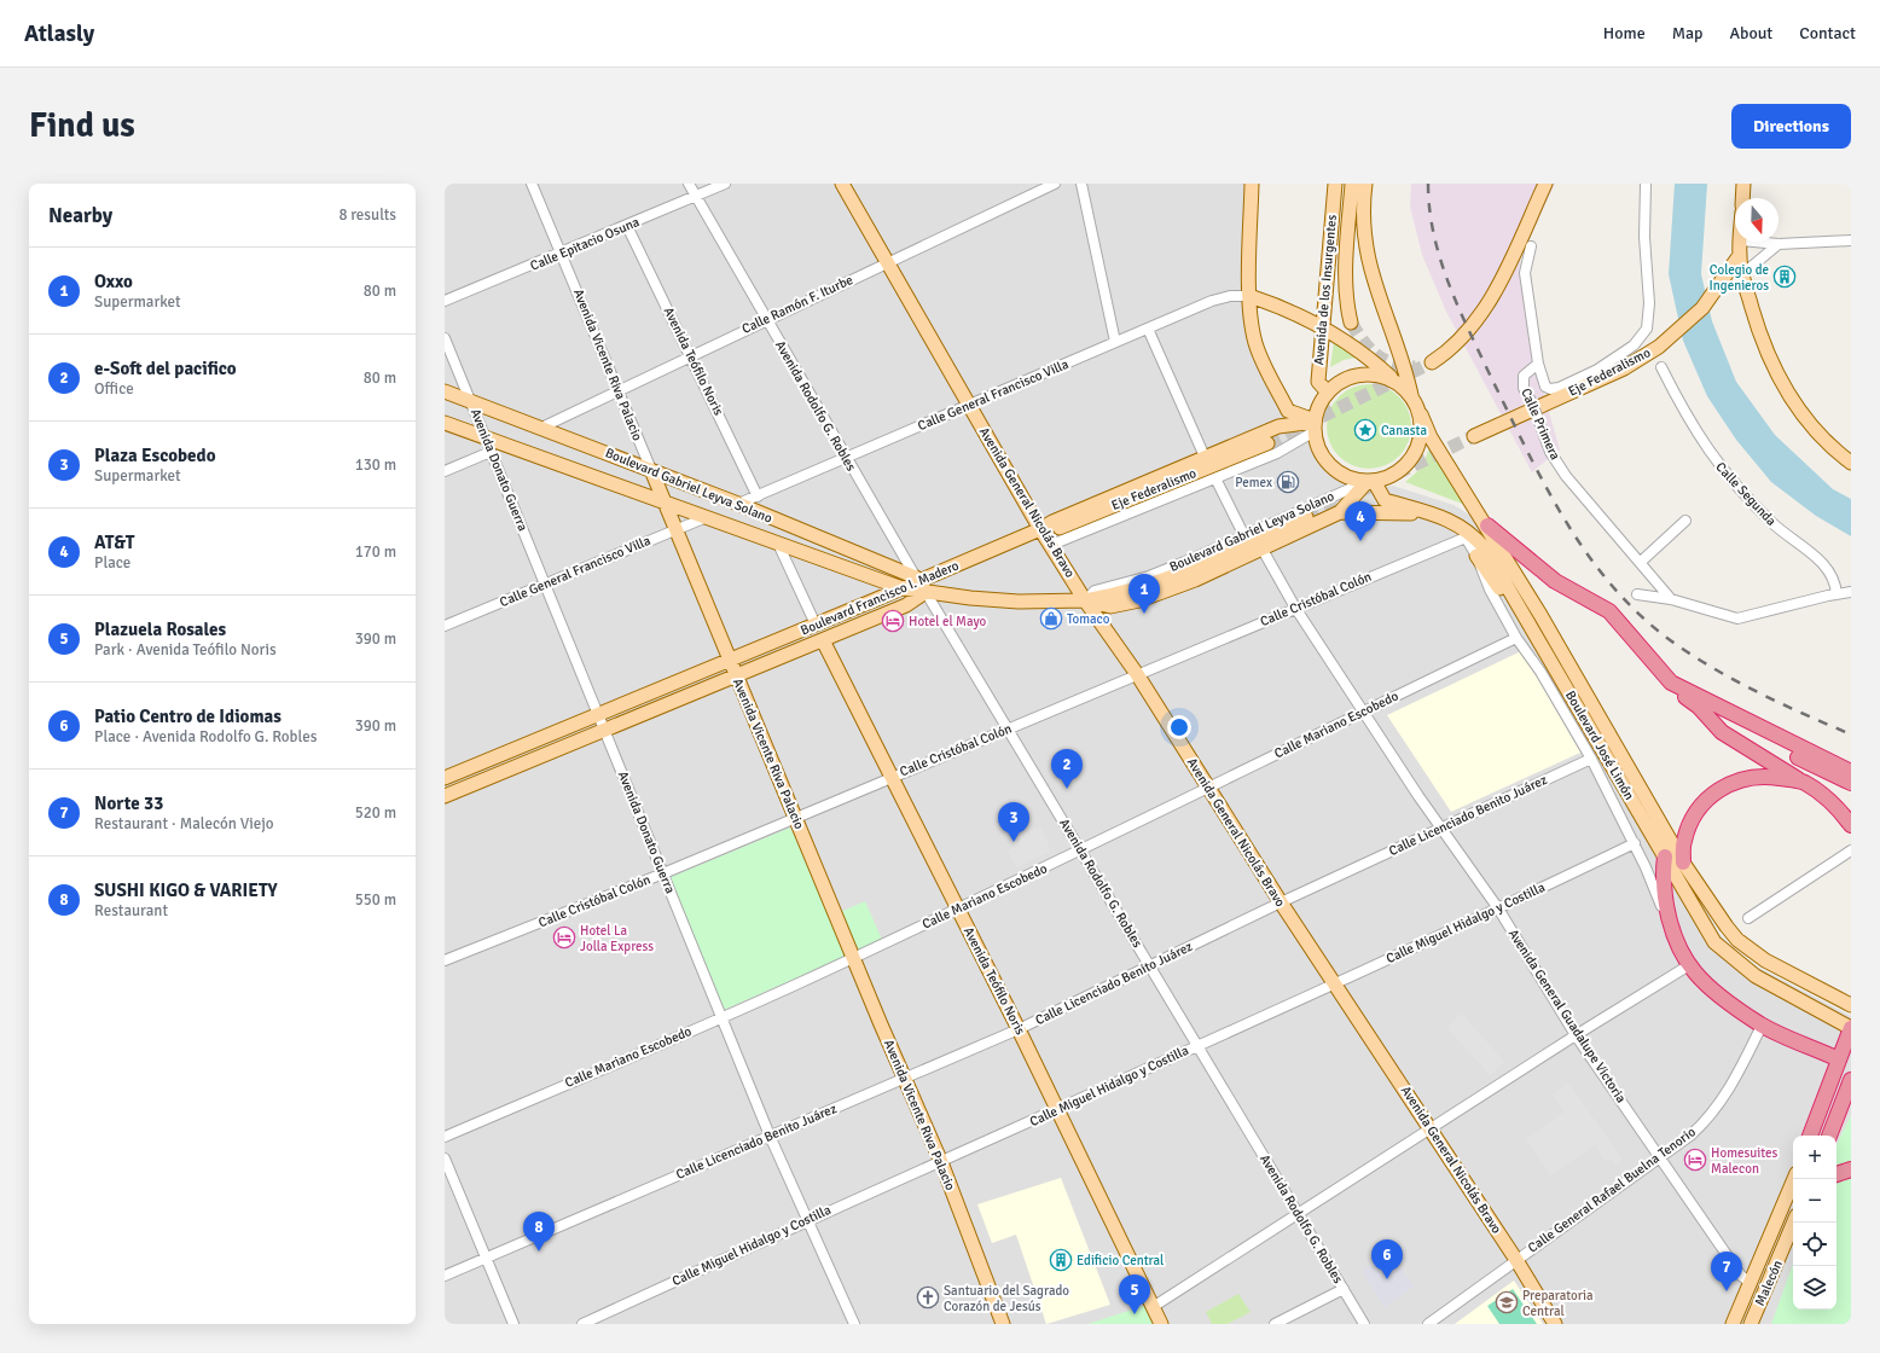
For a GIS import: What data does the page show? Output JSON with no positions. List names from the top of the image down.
{
  "streets": {
    "main road": [
      "Avenida de los Insurgentes",
      "Avenida Teófilo Noris",
      "Avenida Vicente Riva Palacio",
      "Eje Federalismo",
      "Boulevard Gabriel Leyva Solano",
      "Avenida General Nicolás Bravo",
      "Boulevard Francisco I. Madero",
      "Boulevard José Limón",
      "Malecón"
    ],
    "street": [
      "Calle Epitacio Osuna",
      "Calle Ramón F. Iturbe",
      "Calle General Francisco Villa",
      "Avenida Rodolfo G. Robles",
      "Calle Primera",
      "Avenida Donato Guerra",
      "Calle Segunda",
      "Calle Cristóbal Colón",
      "Calle Mariano Escobedo",
      "Calle Licenciado Benito Juárez",
      "Calle Miguel Hidalgo y Costilla",
      "Avenida General Guadalupe Victoria",
      "Calle General Rafael Buelna Tenorio"
    ]
  },
  "crossings": [
    ["Calle Epitacio Osuna", "Avenida Teófilo Noris"],
    ["Calle Epitacio Osuna", "Avenida Vicente Riva Palacio"],
    ["Calle Epitacio Osuna", "Avenida Rodolfo G. Robles"],
    ["Avenida de los Insurgentes", "Boulevard Gabriel Leyva Solano"],
    ["Avenida de los Insurgentes", "Boulevard Francisco I. Madero"],
    ["Avenida de los Insurgentes", "Boulevard José Limón"],
    ["Calle Ramón F. Iturbe", "Avenida Teófilo Noris"],
    ["Calle Ramón F. Iturbe", "Avenida Vicente Riva Palacio"],
    ["Calle Ramón F. Iturbe", "Avenida Rodolfo G. Robles"],
    ["Calle Ramón F. Iturbe", "Boulevard Gabriel Leyva Solano"],
    ["Calle Ramón F. Iturbe", "Avenida General Nicolás Bravo"],
    ["Avenida Teófilo Noris", "Calle General Francisco Villa"],
    ["Avenida Teófilo Noris", "Boulevard Francisco I. Madero"],
    ["Avenida Teófilo Noris", "Calle Cristóbal Colón"],
    ["Avenida Teófilo Noris", "Calle Mariano Escobedo"],
    ["Avenida Teófilo Noris", "Calle Licenciado Benito Juárez"],
    ["Avenida Teófilo Noris", "Calle Miguel Hidalgo y Costilla"],
    ["Avenida Vicente Riva Palacio", "Calle General Francisco Villa"],
    ["Avenida Vicente Riva Palacio", "Boulevard Gabriel Leyva Solano"],
    ["Avenida Vicente Riva Palacio", "Boulevard Francisco I. Madero"],
    ["Avenida Vicente Riva Palacio", "Calle Cristóbal Colón"],
    ["Avenida Vicente Riva Palacio", "Calle Mariano Escobedo"],
    ["Avenida Vicente Riva Palacio", "Calle Licenciado Benito Juárez"],
    ["Avenida Vicente Riva Palacio", "Calle Miguel Hidalgo y Costilla"],
    ["Eje Federalismo", "Avenida General Nicolás Bravo"],
    ["Eje Federalismo", "Boulevard Francisco I. Madero"],
    ["Calle General Francisco Villa", "Avenida Rodolfo G. Robles"],
    ["Calle General Francisco Villa", "Avenida Donato Guerra"],
    ["Calle General Francisco Villa", "Boulevard Gabriel Leyva Solano"],
    ["Calle General Francisco Villa", "Avenida General Nicolás Bravo"],
    ["Avenida Rodolfo G. Robles", "Boulevard Gabriel Leyva Solano"],
    ["Avenida Rodolfo G. Robles", "Boulevard Francisco I. Madero"],
    ["Avenida Rodolfo G. Robles", "Calle Cristóbal Colón"],
    ["Avenida Rodolfo G. Robles", "Calle Mariano Escobedo"],
    ["Avenida Rodolfo G. Robles", "Calle Licenciado Benito Juárez"],
    ["Avenida Rodolfo G. Robles", "Calle Miguel Hidalgo y Costilla"],
    ["Avenida Donato Guerra", "Boulevard Gabriel Leyva Solano"],
    ["Avenida Donato Guerra", "Boulevard Francisco I. Madero"],
    ["Avenida Donato Guerra", "Calle Cristóbal Colón"],
    ["Avenida Donato Guerra", "Calle Mariano Escobedo"],
    ["Avenida Donato Guerra", "Calle Licenciado Benito Juárez"],
    ["Avenida Donato Guerra", "Calle Miguel Hidalgo y Costilla"],
    ["Boulevard Gabriel Leyva Solano", "Avenida General Nicolás Bravo"],
    ["Boulevard Gabriel Leyva Solano", "Boulevard Francisco I. Madero"],
    ["Boulevard Gabriel Leyva Solano", "Boulevard José Limón"],
    ["Boulevard Gabriel Leyva Solano", "Avenida General Guadalupe Victoria"],
    ["Avenida General Nicolás Bravo", "Boulevard Francisco I. Madero"],
    ["Avenida General Nicolás Bravo", "Calle Cristóbal Colón"],
    ["Avenida General Nicolás Bravo", "Calle Mariano Escobedo"],
    ["Avenida General Nicolás Bravo", "Calle Licenciado Benito Juárez"],
    ["Avenida General Nicolás Bravo", "Calle Miguel Hidalgo y Costilla"],
    ["Avenida General Nicolás Bravo", "Calle General Rafael Buelna Tenorio"],
    ["Boulevard Francisco I. Madero", "Boulevard José Limón"],
    ["Calle Cristóbal Colón", "Boulevard José Limón"],
    ["Calle Cristóbal Colón", "Avenida General Guadalupe Victoria"],
    ["Calle Mariano Escobedo", "Boulevard José Limón"],
    ["Calle Mariano Escobedo", "Avenida General Guadalupe Victoria"],
    ["Boulevard José Limón", "Calle Licenciado Benito Juárez"],
    ["Boulevard José Limón", "Calle Miguel Hidalgo y Costilla"],
    ["Calle Licenciado Benito Juárez", "Avenida General Guadalupe Victoria"],
    ["Calle Miguel Hidalgo y Costilla", "Avenida General Guadalupe Victoria"],
    ["Avenida General Guadalupe Victoria", "Calle General Rafael Buelna Tenorio"]
  ],
  "places": {
    "building": ["Colegio de Ingenieros", "Edificio Central"],
    "place": ["Canasta"],
    "fuel station": ["Pemex"],
    "shop": ["Tomaco"],
    "hotel": ["Hotel el Mayo", "Hotel La Jolla Express", "Homesuites Malecon"],
    "church": ["Santuario del Sagrado Corazón de Jesús"],
    "school or university": ["Preparatoria Central"]
  },
  "north": "bottom",
  "page": {
    "header": "Atlasly",
    "nav": [
      "Home",
      "Map",
      "About",
      "Contact"
    ],
    "buttons": "Directions",
    "title": "Find us",
    "heading": ["Nearby", "8 results"],
    "list": [
      {
        "mark": "1",
        "name": "Oxxo",
        "note": "Supermarket",
        "value": "80 m"
      },
      {
        "mark": "2",
        "name": "e-Soft del pacifico",
        "note": "Office",
        "value": "80 m"
      },
      {
        "mark": "3",
        "name": "Plaza Escobedo",
        "note": "Supermarket",
        "value": "130 m"
      },
      {
        "mark": "4",
        "name": "AT&T",
        "note": "Place",
        "value": "170 m"
      },
      {
        "mark": "5",
        "name": "Plazuela Rosales",
        "note": "Park · Avenida Teófilo Noris",
        "value": "390 m"
      },
      {
        "mark": "6",
        "name": "Patio Centro de Idiomas",
        "note": "Place · Avenida Rodolfo G. Robles",
        "value": "390 m"
      },
      {
        "mark": "7",
        "name": "Norte 33",
        "note": "Restaurant · Malecón Viejo",
        "value": "520 m"
      },
      {
        "mark": "8",
        "name": "SUSHI KIGO & VARIETY",
        "note": "Restaurant",
        "value": "550 m"
      }
    ],
    "pins": [
      "4",
      "1",
      "2",
      "3",
      "8",
      "6",
      "7",
      "5"
    ],
    "map_buttons": ["+", "−"]
  }
}
